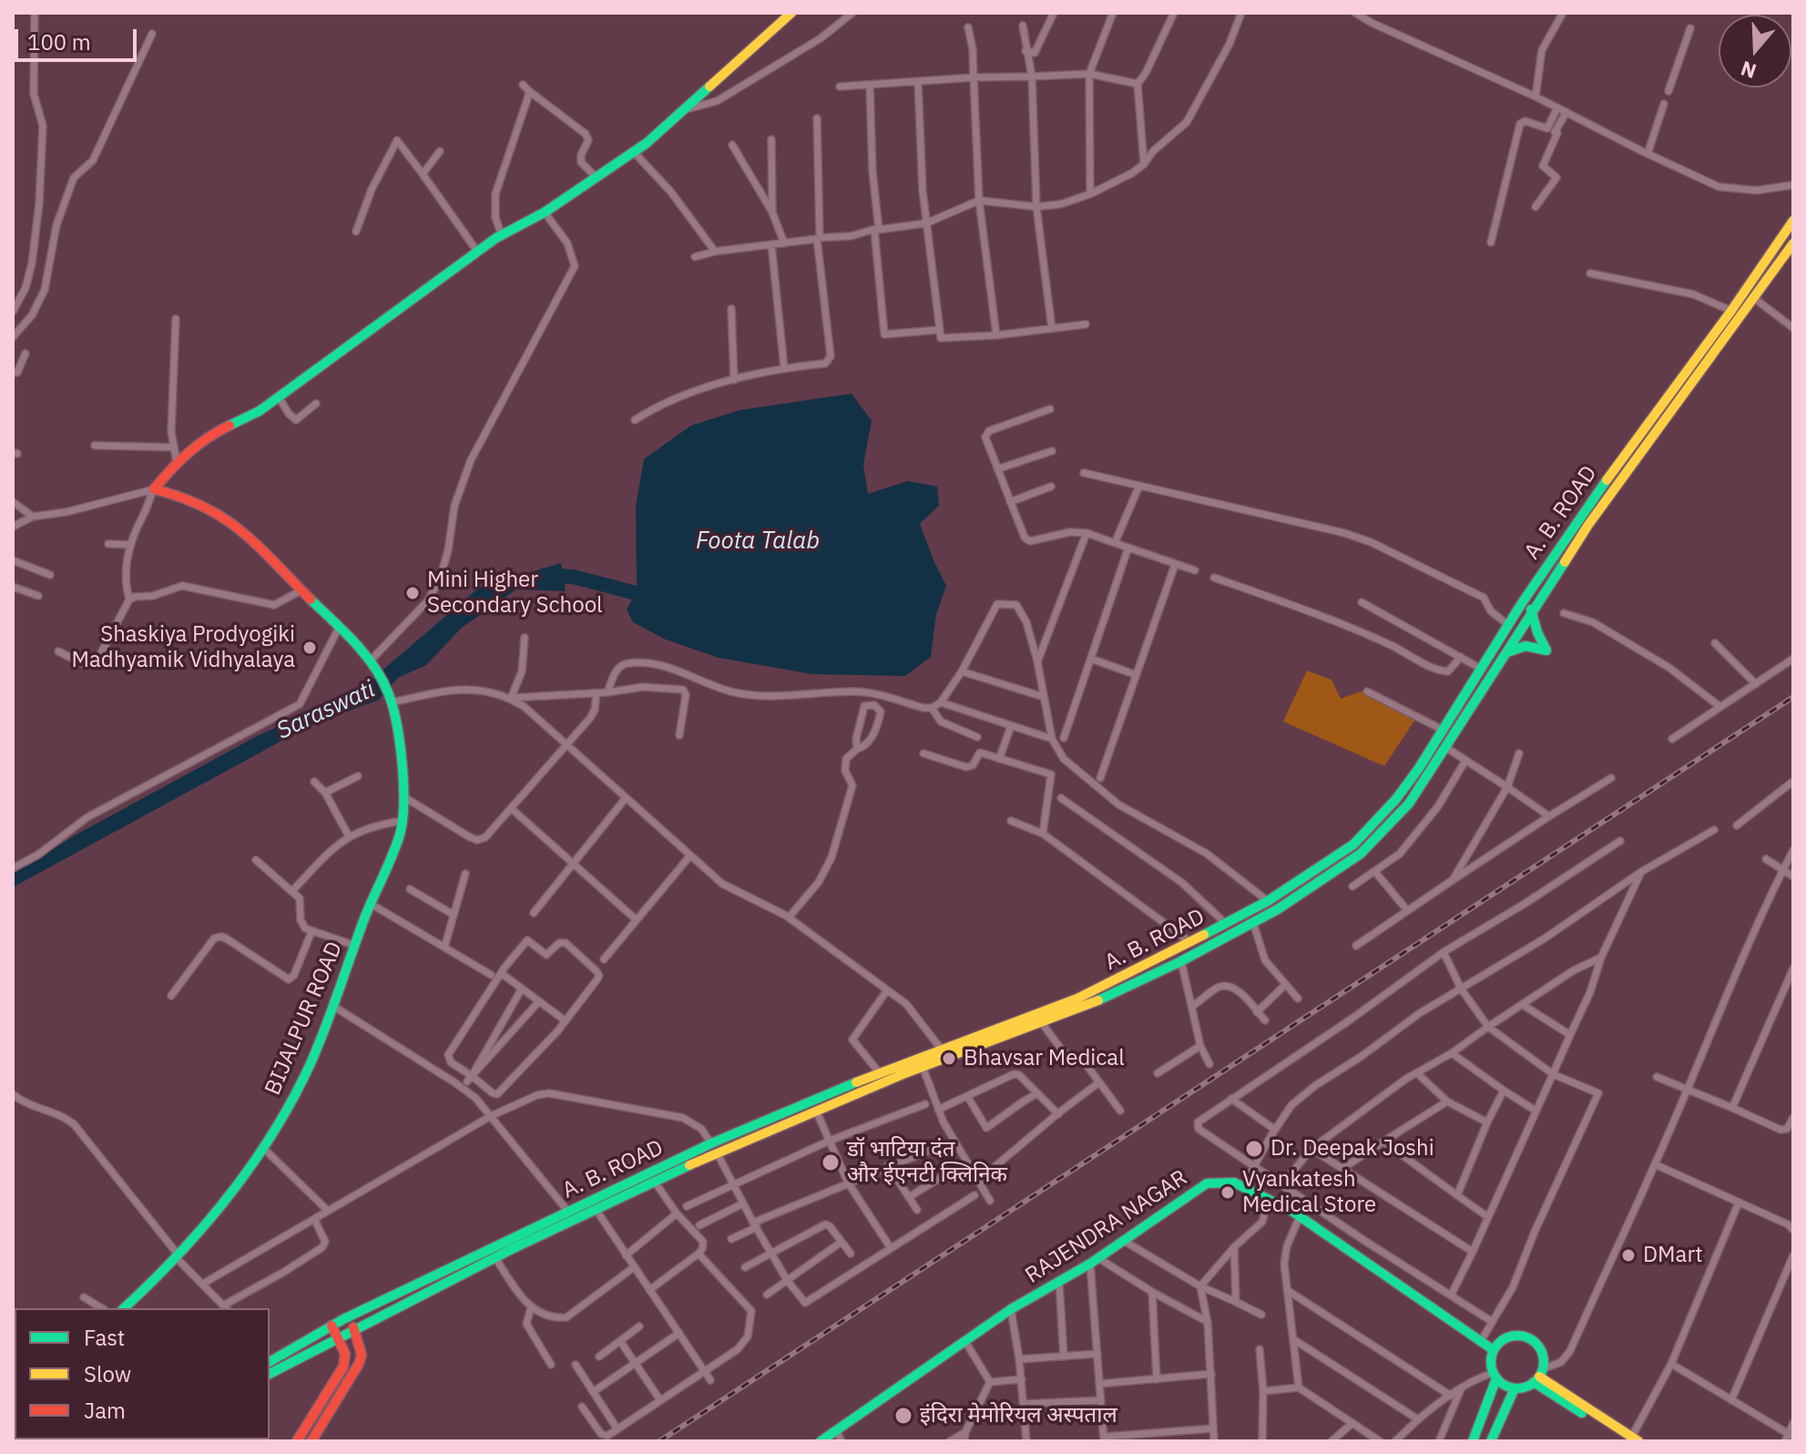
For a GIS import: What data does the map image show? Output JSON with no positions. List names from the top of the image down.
{
  "streets": {
    "main road": ["A. B. ROAD", "BIJALPUR ROAD", "RAJENDRA NAGAR"]
  },
  "water": ["Foota Talab", "Saraswati"],
  "places": [
    "Mini Higher Secondary School",
    "Shaskiya Prodyogiki Madhyamik Vidhyalaya",
    "Bhavsar Medical",
    "Dr. Deepak Joshi",
    "डॉ भाटिया दंत और ईएनटी क्लिनिक",
    "Vyankatesh Medical Store",
    "DMart",
    "इंदिरा मेमोरियल अस्पताल"
  ],
  "legend": ["Fast", "Slow", "Jam"],
  "scale_bar": "100 m",
  "north": "bottom"
}
